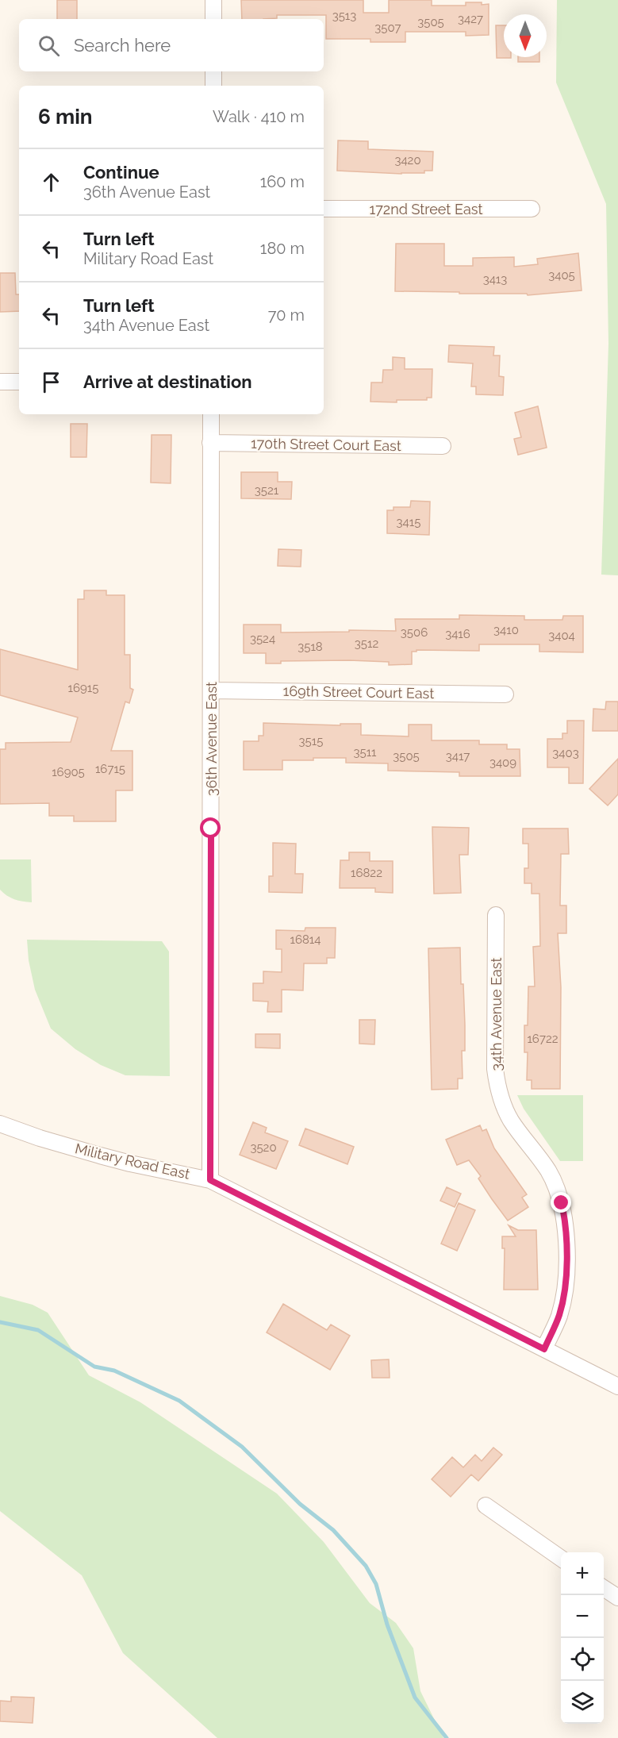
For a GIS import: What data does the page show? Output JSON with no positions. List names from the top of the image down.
{
  "streets": {
    "street": [
      "172nd Street East",
      "170th Street Court East",
      "169th Street Court East",
      "36th Avenue East",
      "34th Avenue East",
      "Military Road East"
    ]
  },
  "crossings": [
    ["170th Street Court East", "36th Avenue East"],
    ["169th Street Court East", "36th Avenue East"],
    ["36th Avenue East", "Military Road East"],
    ["34th Avenue East", "Military Road East"]
  ],
  "house_numbers": [
    "3513",
    "3427",
    "3505",
    "3507",
    "3420",
    "3405",
    "3413",
    "3521",
    "3415",
    "3410",
    "3506",
    "3416",
    "3404",
    "3524",
    "3512",
    "3518",
    "16915",
    "3515",
    "3511",
    "3403",
    "3505",
    "3417",
    "3409",
    "16715",
    "16905",
    "16822",
    "16814",
    "16722",
    "3520"
  ],
  "north": "bottom",
  "page": {
    "search": "Search here",
    "heading": ["6 min", "Walk · 410 m"],
    "list": [
      ["Continue", "36th Avenue East", "160 m"],
      ["Turn left", "Military Road East", "180 m"],
      ["Turn left", "34th Avenue East", "70 m"],
      "Arrive at destination"
    ],
    "map_buttons": ["+", "−"]
  }
}
